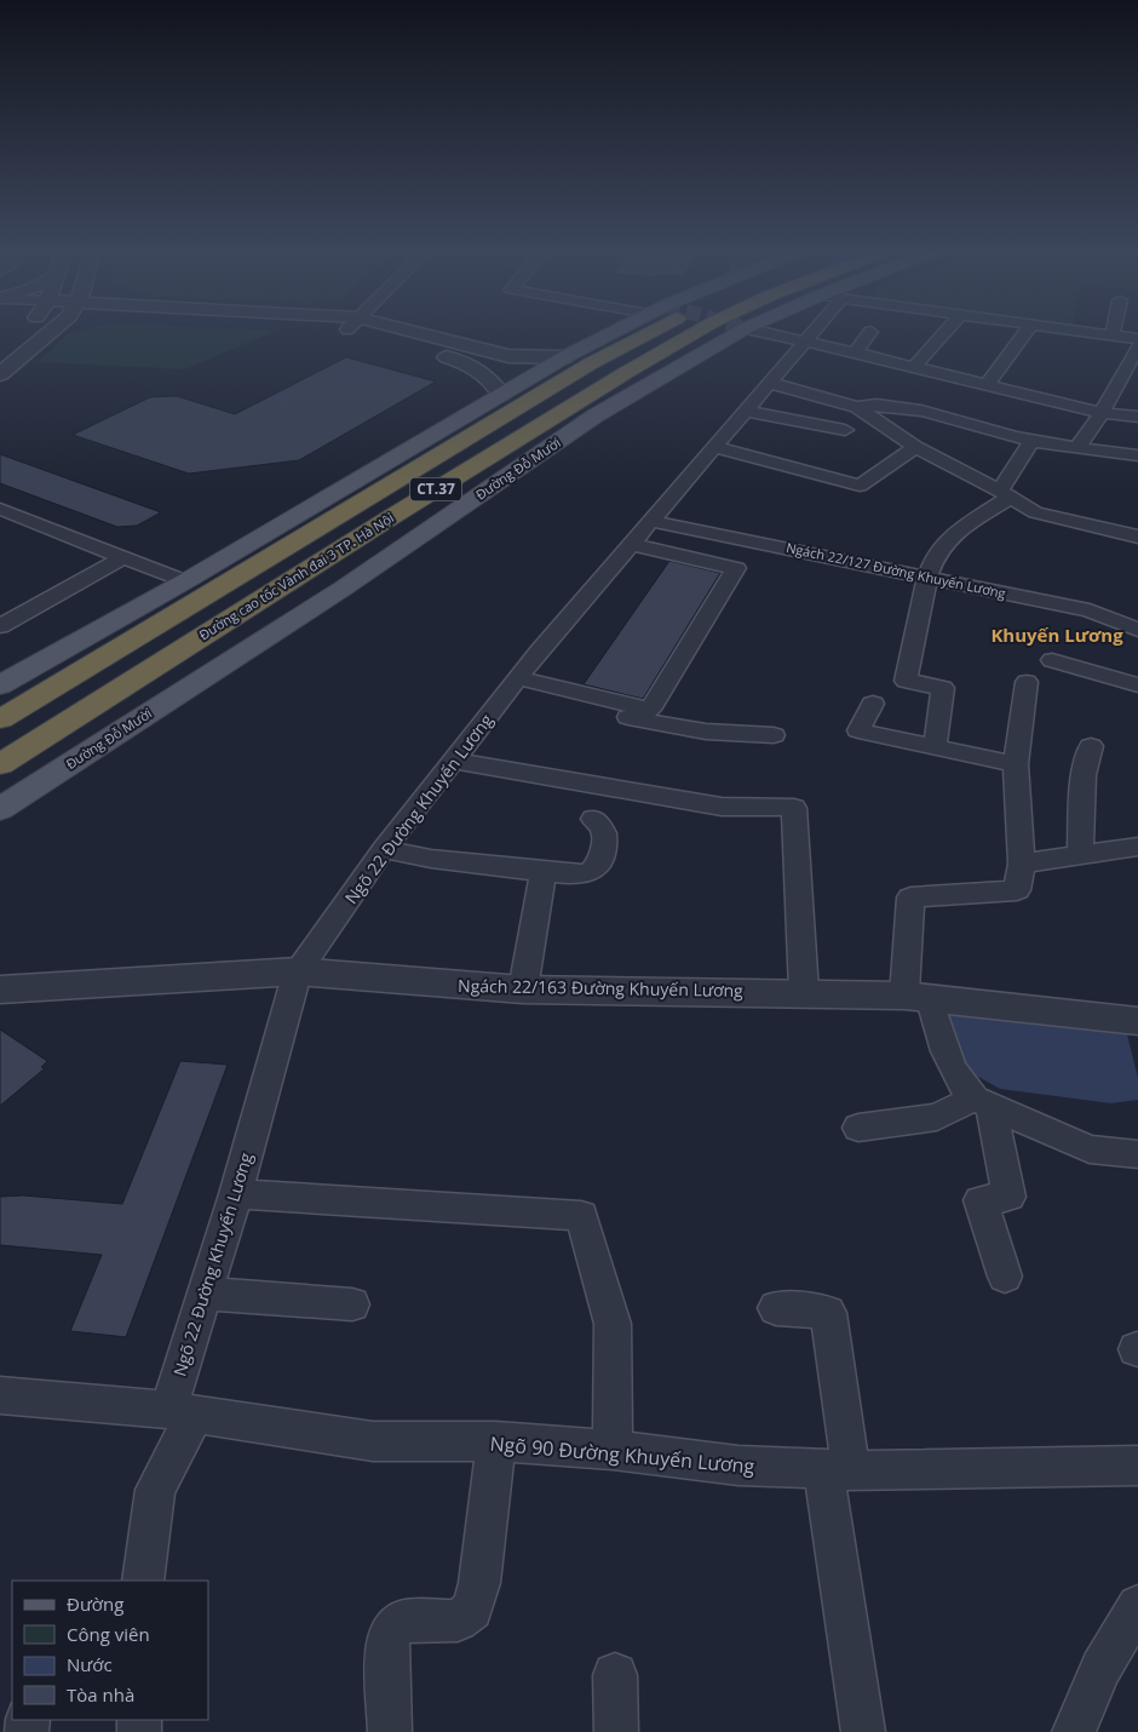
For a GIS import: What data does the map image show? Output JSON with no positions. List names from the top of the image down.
{
  "streets": {
    "highway": ["CT.37", "Đường cao tốc Vành đai 3 TP. Hà Nội"],
    "main road": ["Đường Đỗ Mười"],
    "street": [
      "Ngách 22/127 Đường Khuyến Lương",
      "Ngõ 22 Đường Khuyến Lương",
      "Ngách 22/163 Đường Khuyến Lương",
      "Ngõ 90 Đường Khuyến Lương"
    ]
  },
  "crossings": [
    ["Ngách 22/127 Đường Khuyến Lương", "Ngõ 22 Đường Khuyến Lương"],
    ["Ngõ 22 Đường Khuyến Lương", "Ngách 22/163 Đường Khuyến Lương"],
    ["Ngõ 22 Đường Khuyến Lương", "Ngõ 90 Đường Khuyến Lương"]
  ],
  "districts": ["Khuyến Lương"],
  "legend": [
    "Đường",
    "Công viên",
    "Nước",
    "Tòa nhà"
  ]
}
